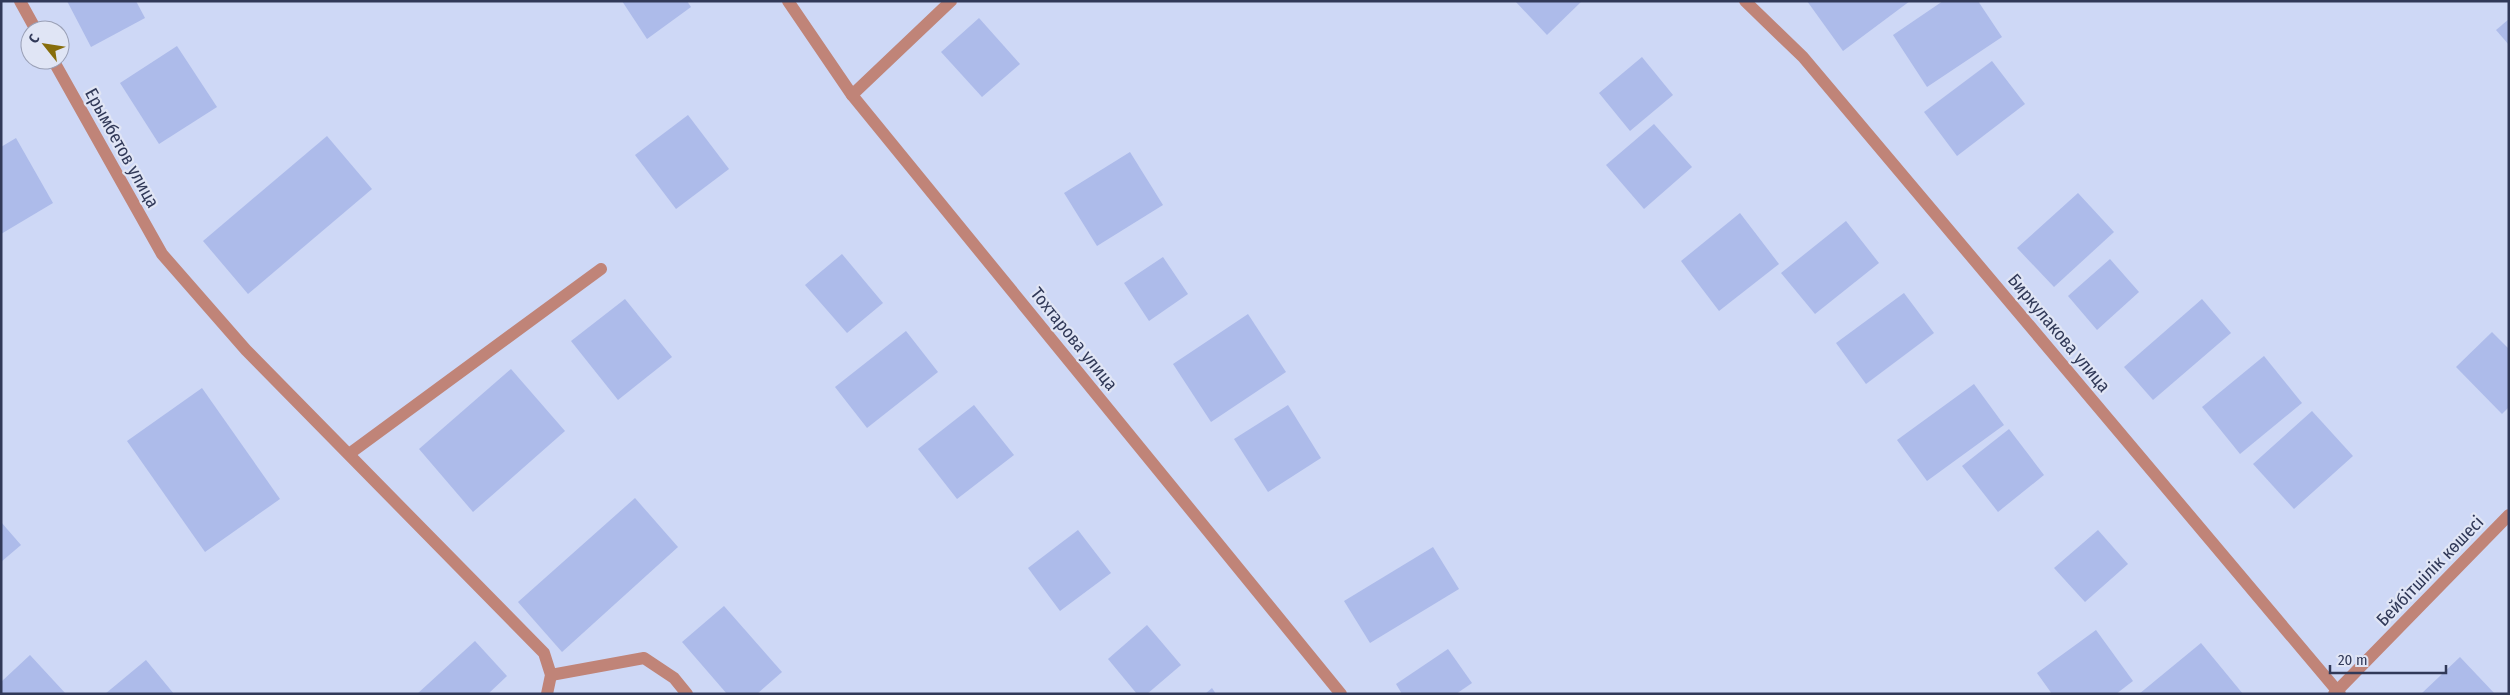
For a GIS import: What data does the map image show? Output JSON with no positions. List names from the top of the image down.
{
  "streets": {
    "street": [
      "Ерымбетов улица",
      "Биркулакова улица",
      "Тохтарова улица",
      "Бейбітшілік көшесі"
    ]
  },
  "crossings": [
    ["Биркулакова улица", "Бейбітшілік көшесі"]
  ],
  "scale_bar": "20 m",
  "north": "top left"
}
